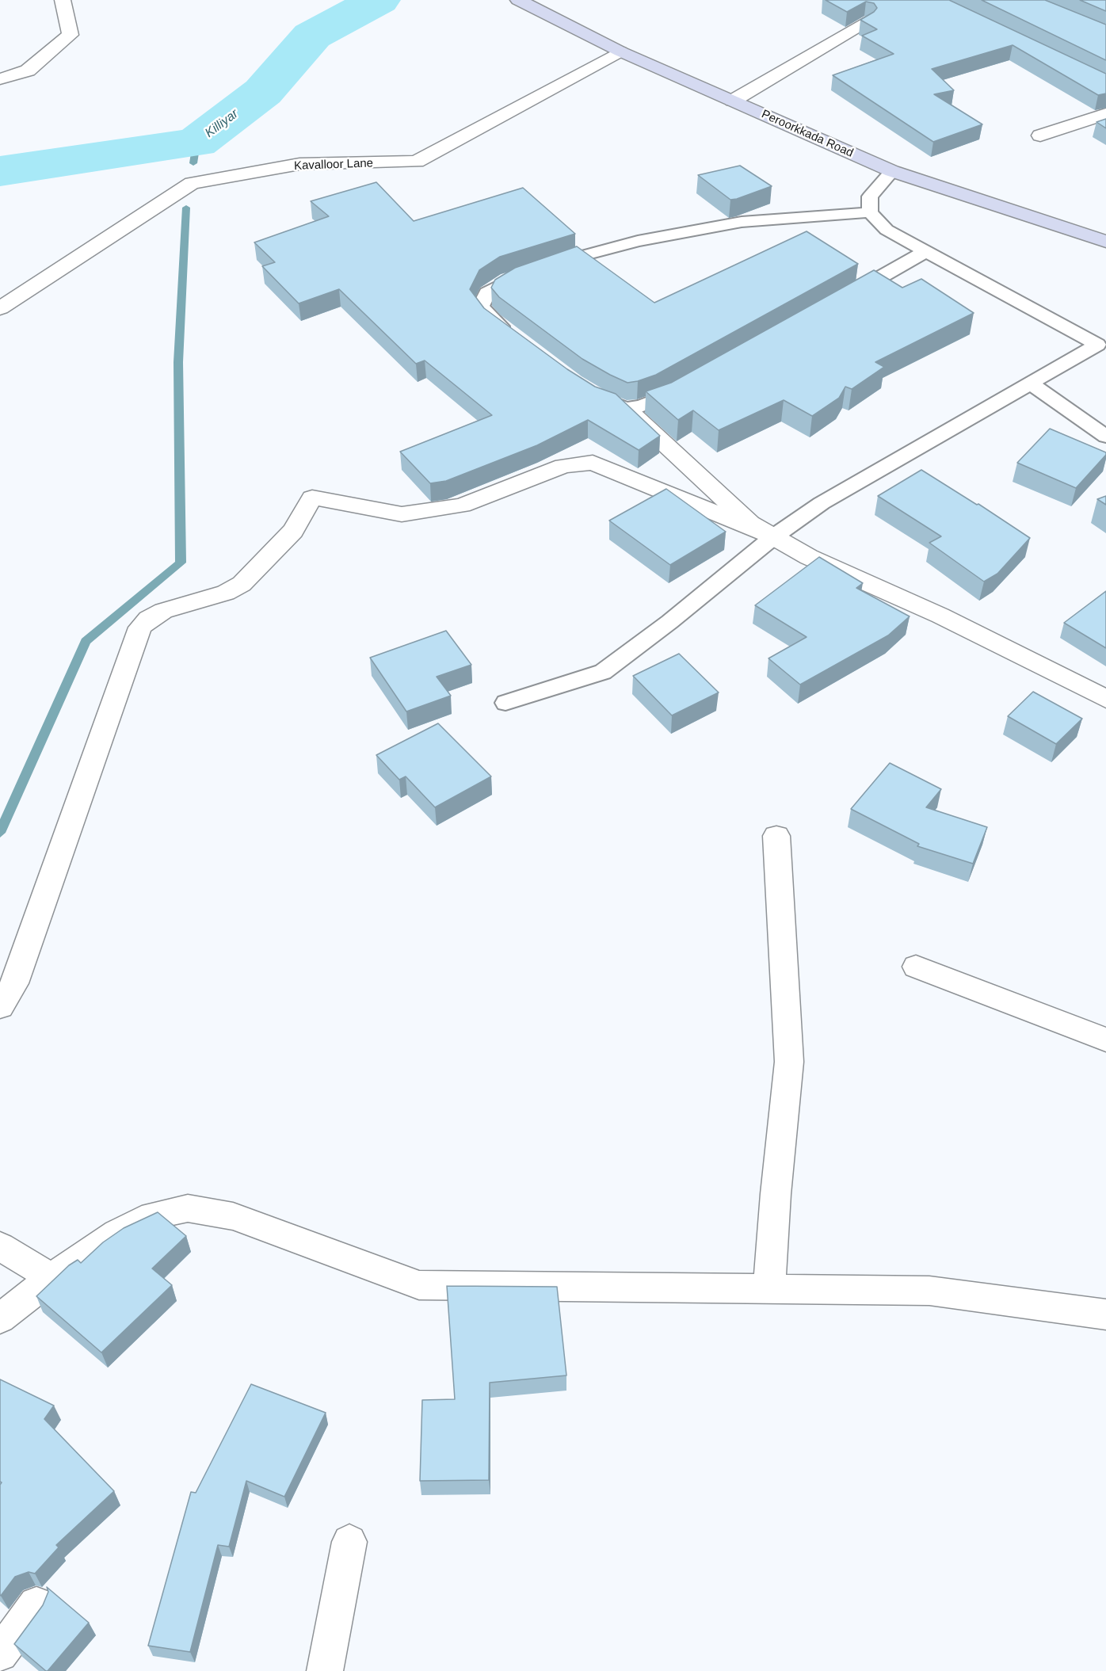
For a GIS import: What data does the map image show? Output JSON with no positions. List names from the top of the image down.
{
  "streets": {
    "main road": ["Peroorkkada Road"],
    "street": ["Kavalloor Lane"]
  },
  "crossings": [
    ["Peroorkkada Road", "Kavalloor Lane"]
  ],
  "water": ["Killiyar"]
}
